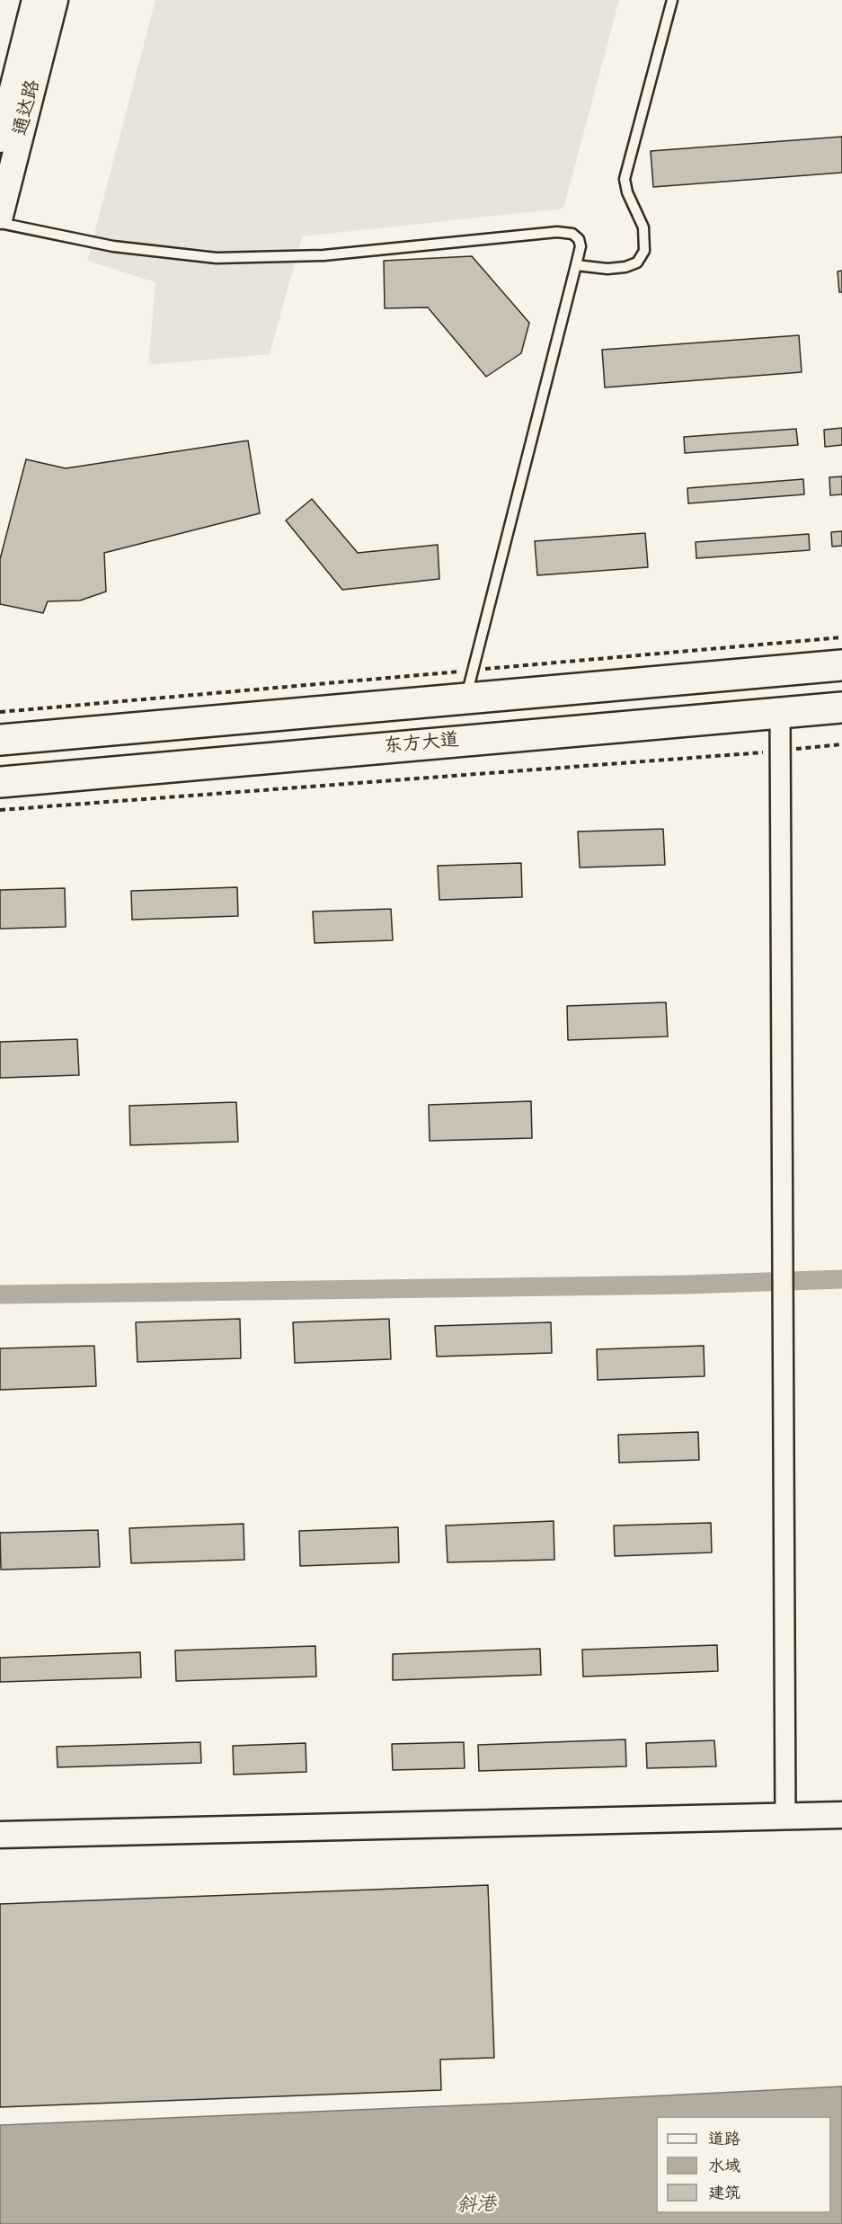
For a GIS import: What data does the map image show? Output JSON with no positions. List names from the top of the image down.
{
  "streets": {
    "main road": ["东方大道"],
    "street": ["通达路"]
  },
  "water": ["斜港"],
  "legend": ["道路", "水域", "建筑"]
}
